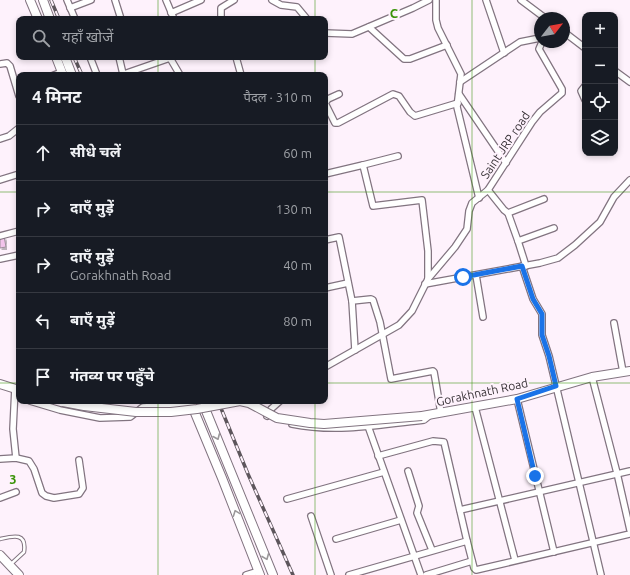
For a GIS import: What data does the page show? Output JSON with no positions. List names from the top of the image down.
{
  "streets": {
    "main road": ["Gorakhnath Road"],
    "street": ["Saint JRP road"]
  },
  "north": "top right",
  "page": {
    "map_buttons": ["+", "−"],
    "search": "यहाँ खोजें",
    "heading": ["4 मिनट", "पैदल · 310 m"],
    "list": [
      ["सीधे चलें", "60 m"],
      ["दाएँ मुड़ें", "130 m"],
      ["दाएँ मुड़ें", "Gorakhnath Road", "40 m"],
      ["बाएँ मुड़ें", "80 m"],
      "गंतव्य पर पहुँचे"
    ]
  },
  "grid": {
    "columns": ["C"],
    "rows": ["3"]
  }
}
